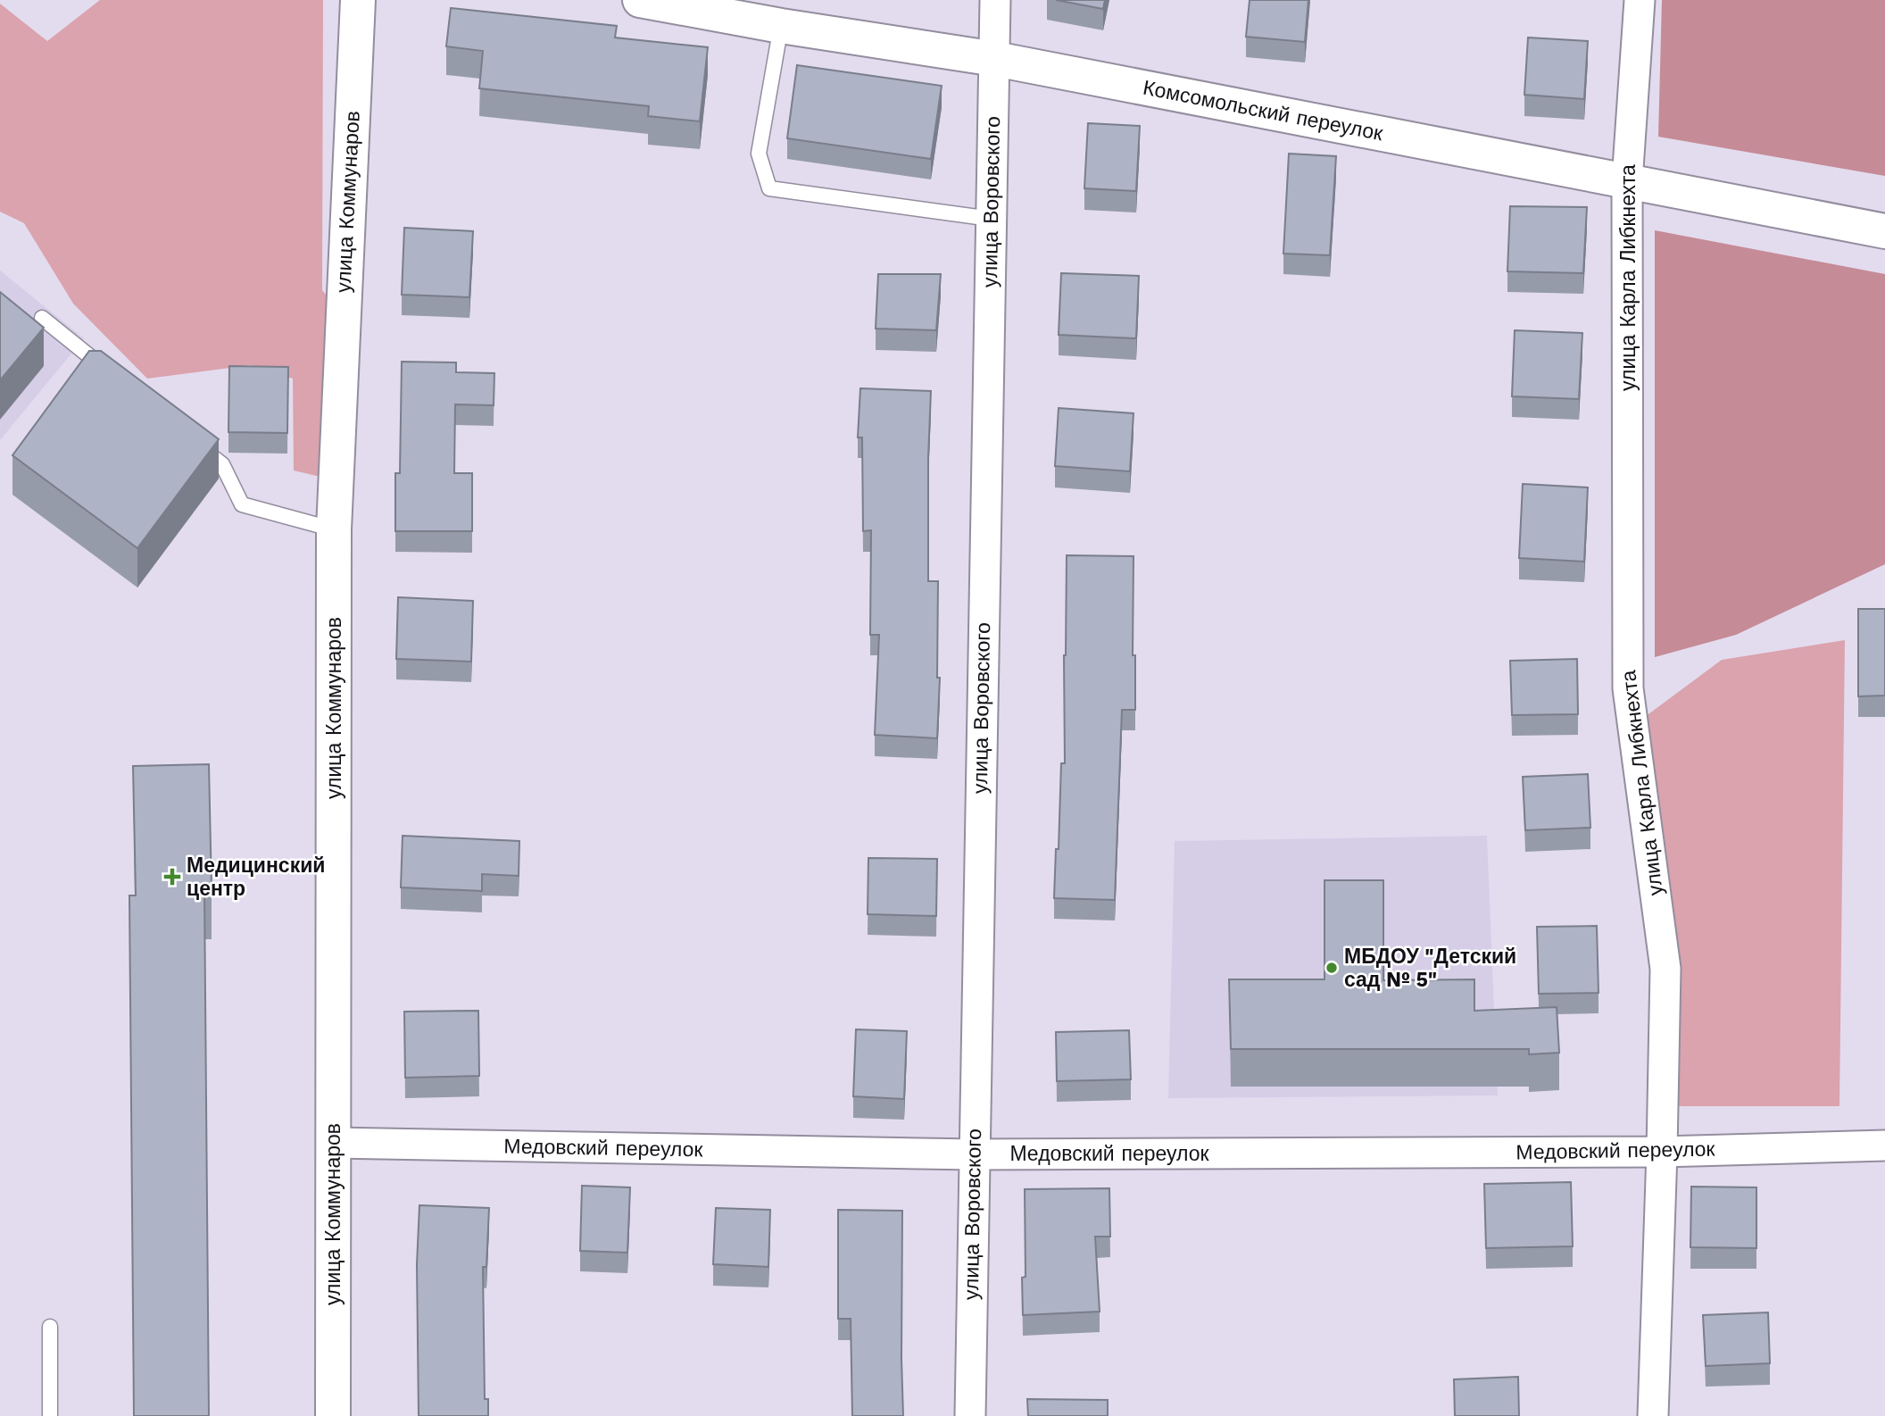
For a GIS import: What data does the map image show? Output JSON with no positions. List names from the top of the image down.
{
  "streets": {
    "street": [
      "Комсомольский переулок",
      "улица Коммунаров",
      "улица Воровского",
      "улица Карла Либкнехта",
      "Медовский переулок"
    ]
  },
  "crossings": [
    ["Комсомольский переулок", "улица Воровского"],
    ["Комсомольский переулок", "улица Карла Либкнехта"],
    ["улица Коммунаров", "Медовский переулок"],
    ["улица Воровского", "Медовский переулок"],
    ["улица Карла Либкнехта", "Медовский переулок"]
  ],
  "places": {
    "health": ["Медицинский центр"],
    "other": ["МБДОУ \"Детский сад № 5\""]
  }
}
